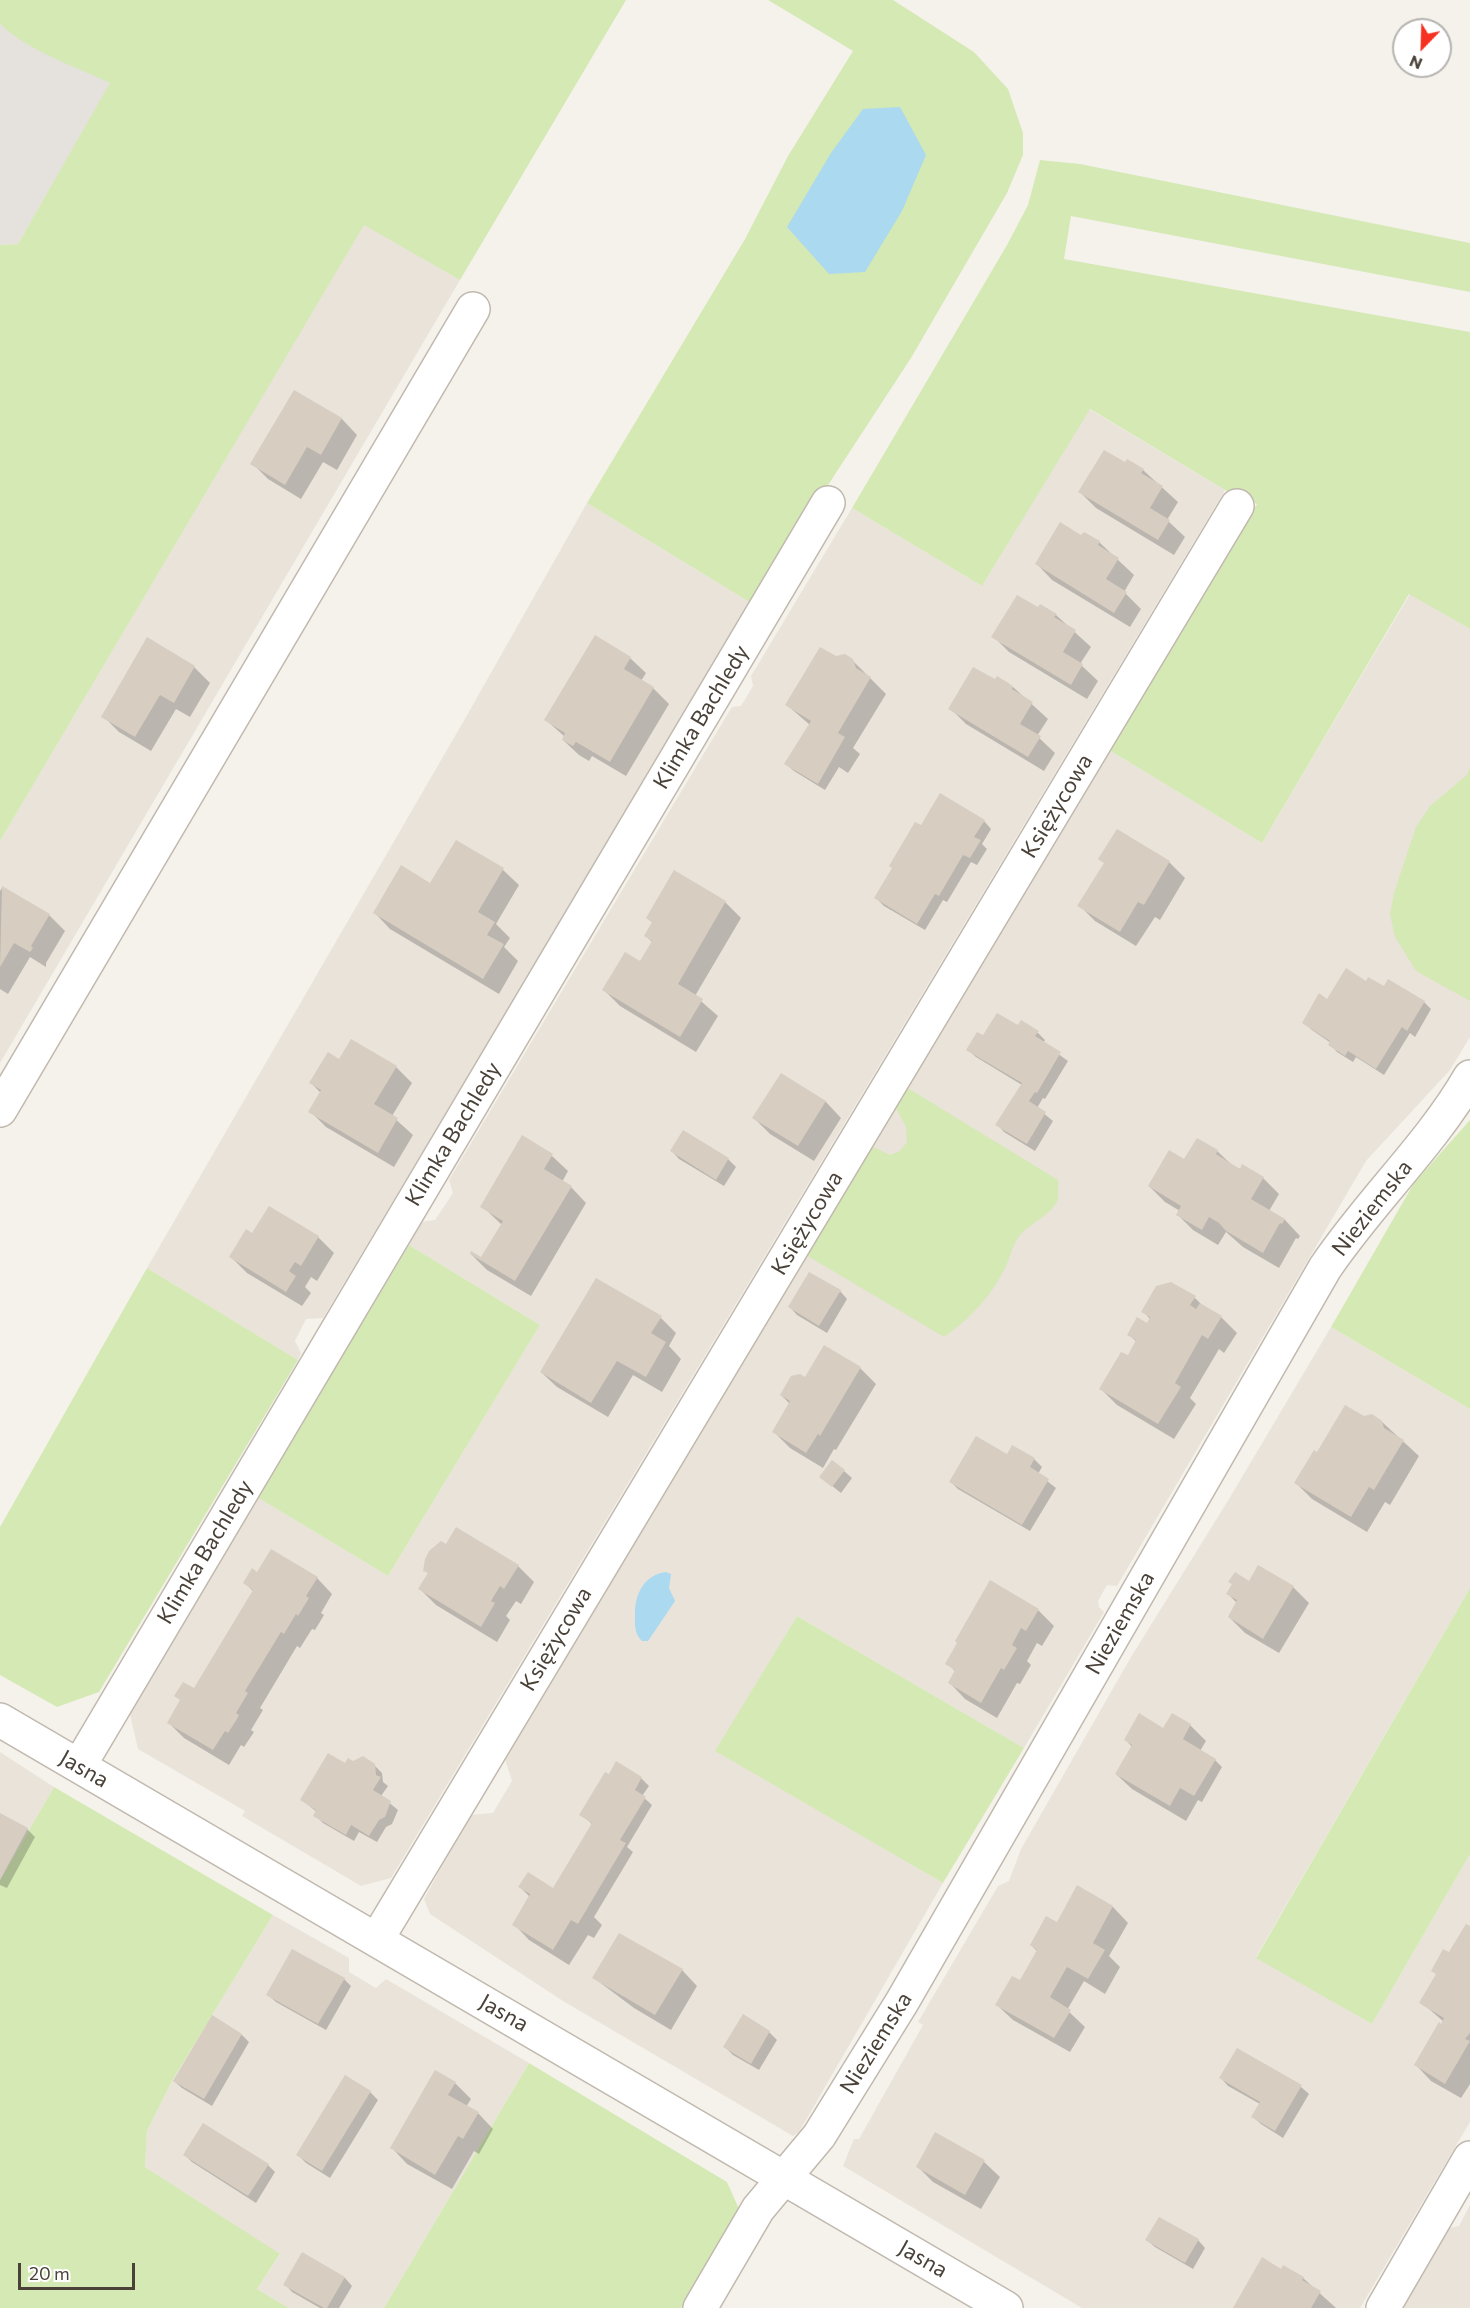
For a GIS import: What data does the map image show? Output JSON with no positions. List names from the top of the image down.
{
  "streets": {
    "street": [
      "Klimka Bachledy",
      "Księżycowa",
      "Nieziemska",
      "Jasna"
    ]
  },
  "crossings": [
    ["Klimka Bachledy", "Jasna"],
    ["Księżycowa", "Jasna"],
    ["Nieziemska", "Jasna"]
  ],
  "scale_bar": "20 m",
  "north": "bottom left"
}
